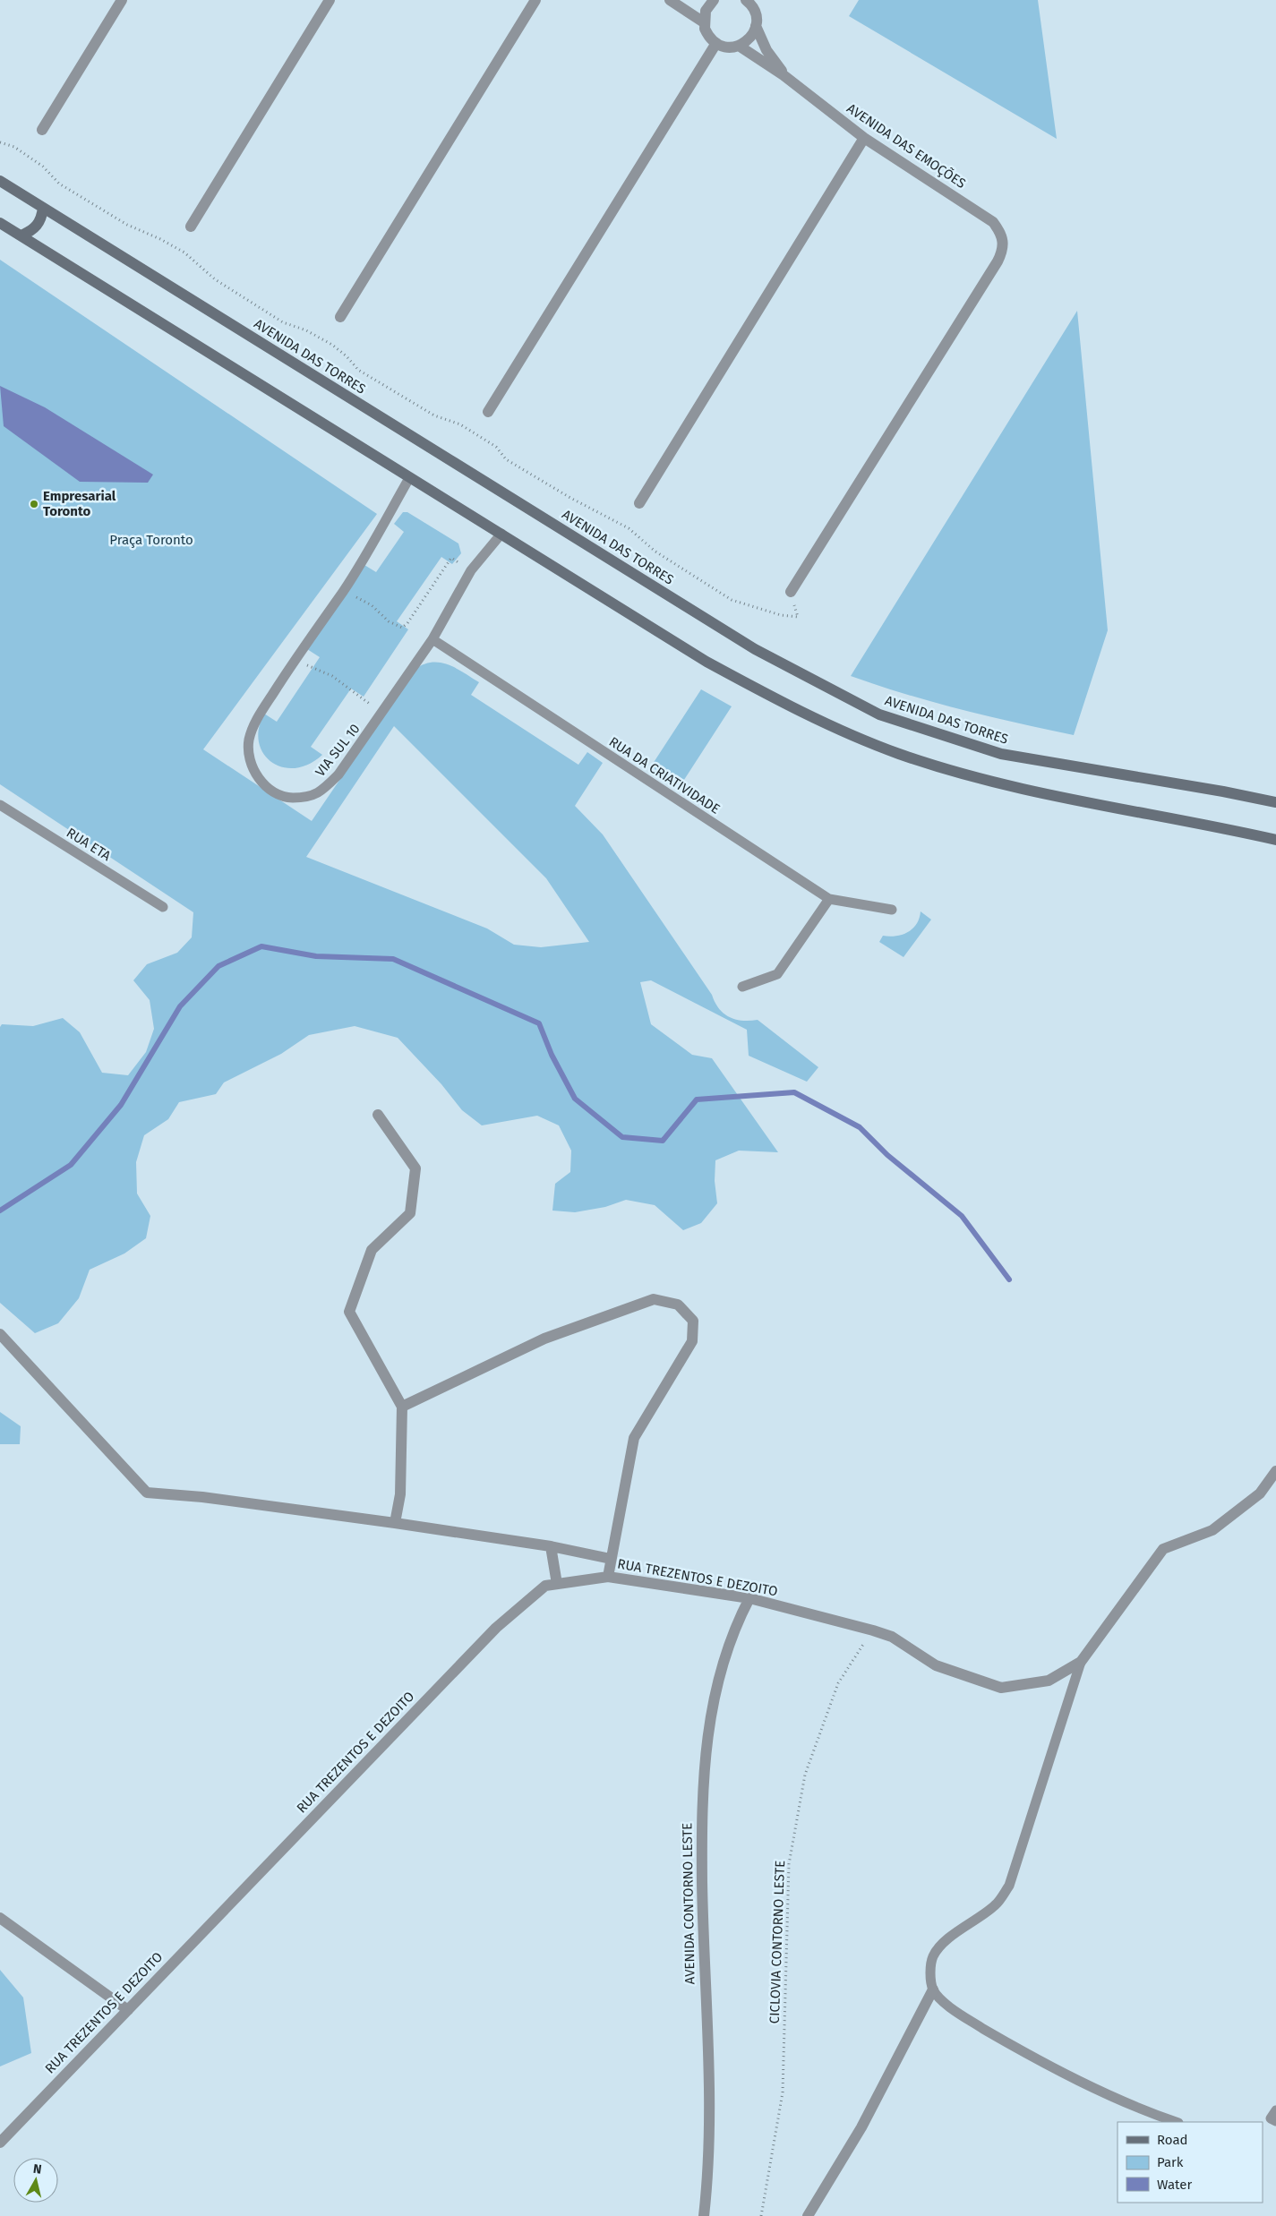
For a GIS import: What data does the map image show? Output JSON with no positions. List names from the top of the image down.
{
  "streets": {
    "main road": ["AVENIDA DAS TORRES"],
    "street": ["AVENIDA DAS EMOÇÕES", "RUA TREZENTOS E DEZOITO", "AVENIDA CONTORNO LESTE"],
    "lane": ["VIA SUL 10", "RUA DA CRIATIVIDADE", "RUA ETA"],
    "path": ["CICLOVIA CONTORNO LESTE"]
  },
  "crossings": [
    ["VIA SUL 10", "RUA DA CRIATIVIDADE"],
    ["RUA TREZENTOS E DEZOITO", "AVENIDA CONTORNO LESTE"],
    ["RUA TREZENTOS E DEZOITO", "CICLOVIA CONTORNO LESTE"]
  ],
  "parks": ["Praça Toronto"],
  "places": ["Empresarial Toronto"],
  "legend": ["Road", "Park", "Water"],
  "north": "top"
}
